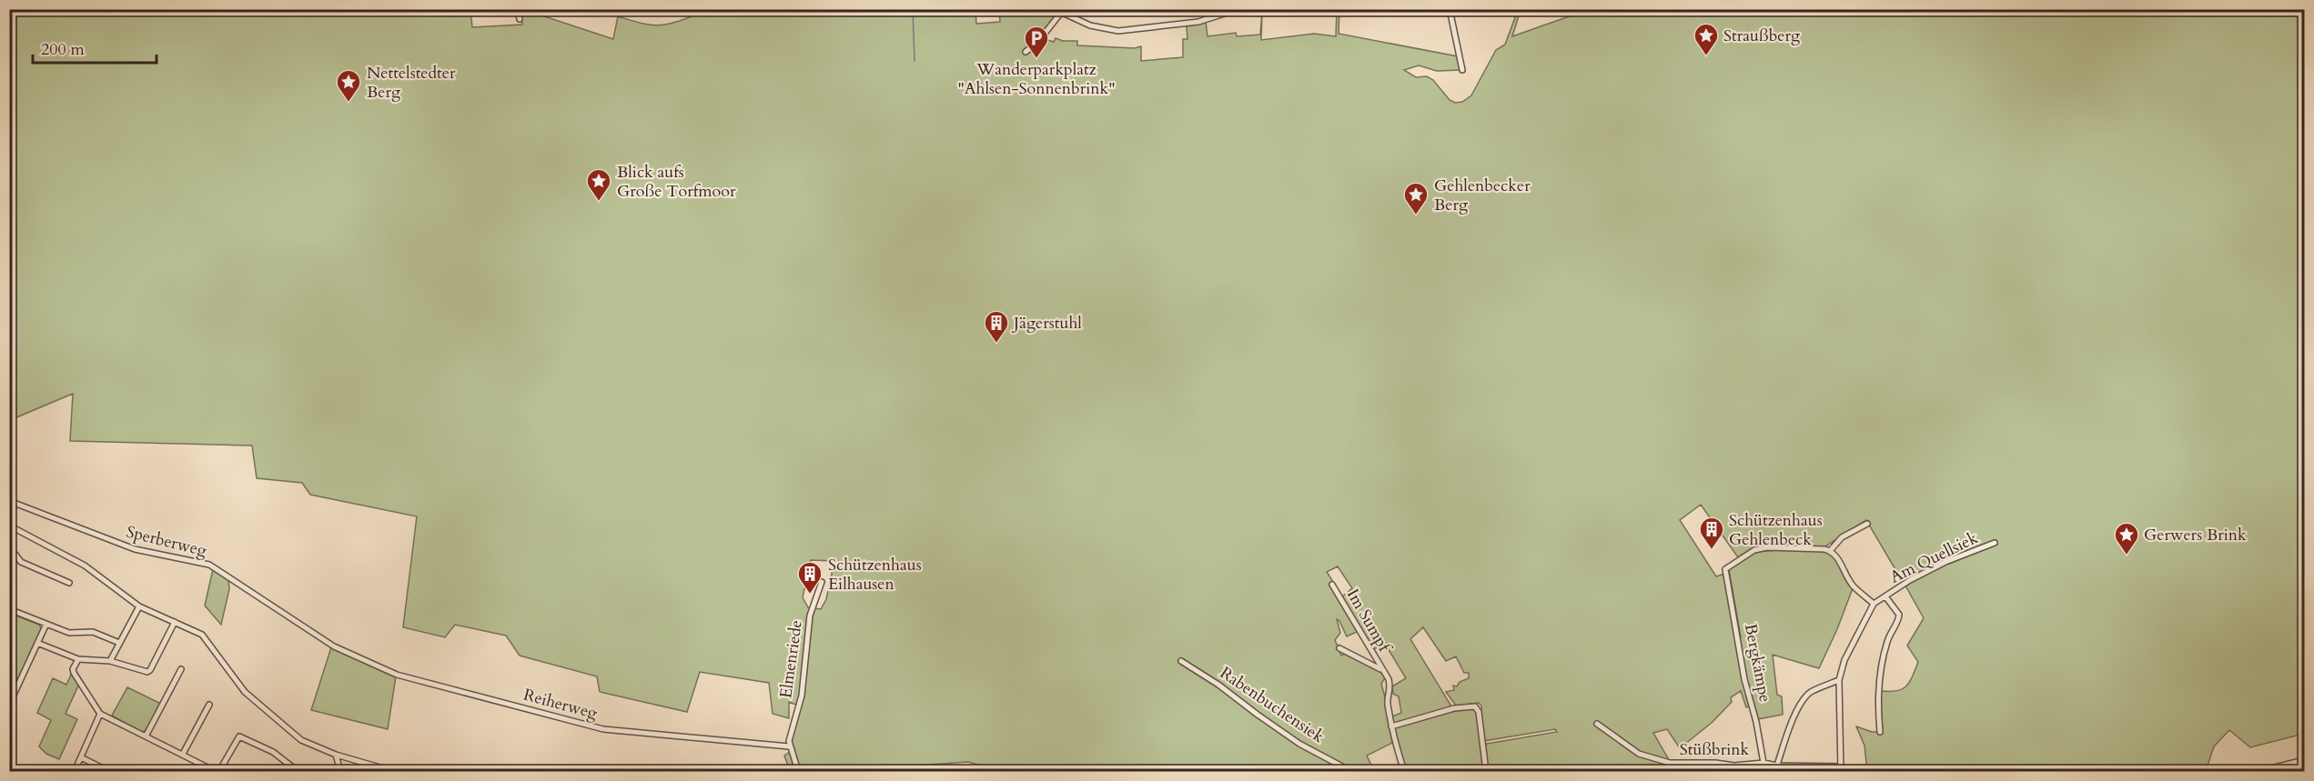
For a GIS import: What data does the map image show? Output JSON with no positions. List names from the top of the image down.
{
  "streets": {
    "street": [
      "Sperberweg",
      "Am Quellsiek",
      "Im Sumpf",
      "Elmenriede",
      "Bergkämpe",
      "Reiherweg",
      "Rabenbuchensiek",
      "Stüßbrink"
    ]
  },
  "crossings": [
    ["Sperberweg", "Reiherweg"],
    ["Elmenriede", "Reiherweg"],
    ["Bergkämpe", "Stüßbrink"]
  ],
  "places": {
    "place": [
      "Straußberg",
      "Nettelstedter Berg",
      "Blick aufs Große Torfmoor",
      "Gehlenbecker Berg",
      "Gerwers Brink"
    ],
    "parking": ["Wanderparkplatz \"Ahlsen-Sonnenbrink\""],
    "building": ["Jägerstuhl", "Schützenhaus Gehlenbeck", "Schützenhaus Eilhausen"]
  },
  "scale_bar": "200 m"
}
